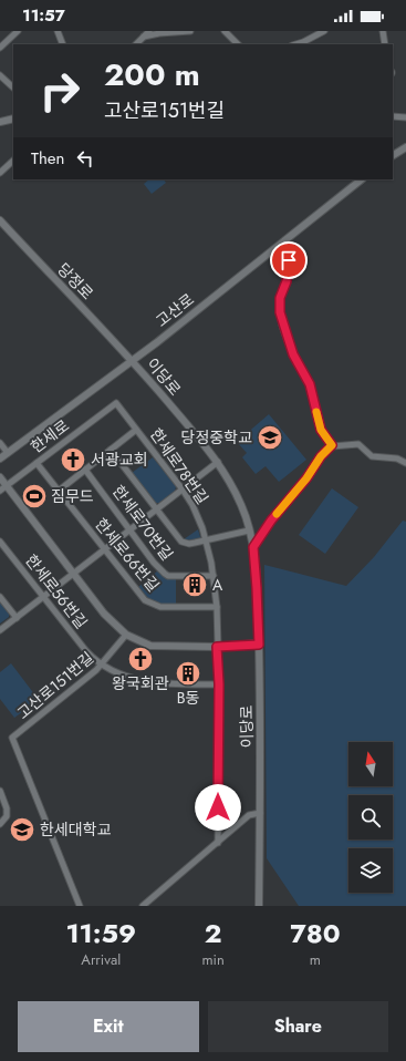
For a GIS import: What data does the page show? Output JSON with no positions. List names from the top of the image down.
{
  "streets": {
    "street": [
      "당정로",
      "고산로",
      "이당로",
      "한세로",
      "한세로78번길",
      "한세로70번길",
      "한세로66번길",
      "한세로56번길",
      "고산로151번길"
    ]
  },
  "crossings": [
    ["당정로", "고산로"],
    ["당정로", "이당로"],
    ["고산로", "이당로"],
    ["한세로", "한세로78번길"],
    ["한세로", "한세로66번길"],
    ["한세로78번길", "한세로70번길"],
    ["한세로78번길", "한세로66번길"],
    ["한세로78번길", "한세로56번길"],
    ["한세로56번길", "고산로151번길"]
  ],
  "places": {
    "school or university": ["당정중학교", "한세대학교"],
    "church": ["서광교회", "왕국회관"],
    "sports": ["짐무드"],
    "building": ["A", "B동"]
  },
  "north": "top",
  "page": {
    "status": "11:57",
    "turn": ["200 m", "고산로151번길"],
    "then": "Then",
    "eta": [
      "11:59",
      "Arrival",
      "2",
      "min",
      "780",
      "m"
    ],
    "buttons": ["Exit", "Share"]
  }
}
